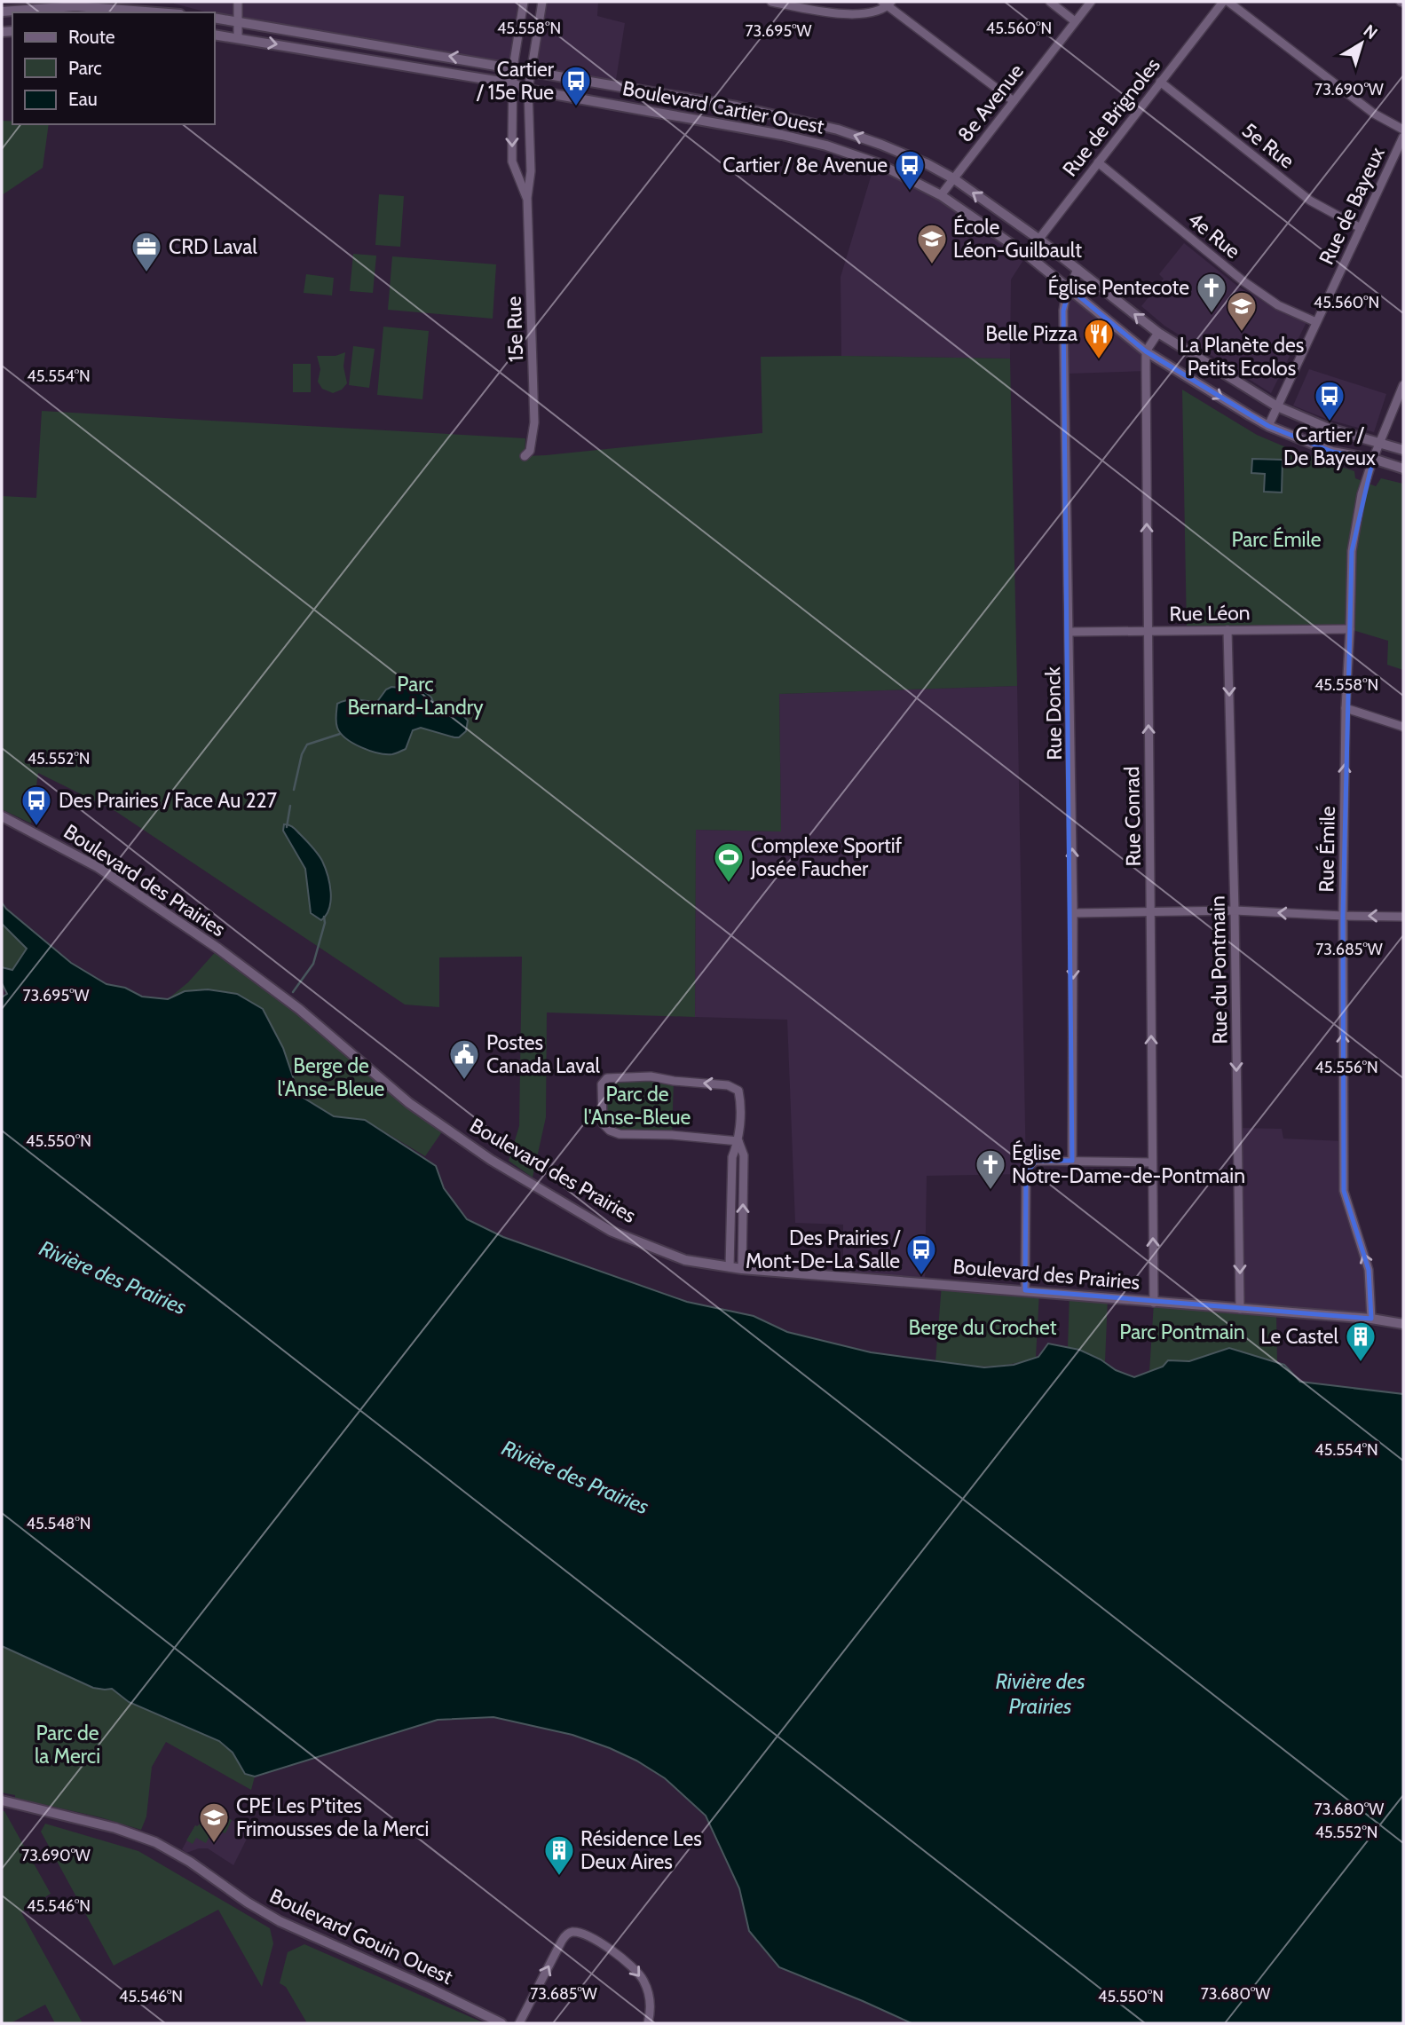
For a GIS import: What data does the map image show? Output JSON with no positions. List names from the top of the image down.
{
  "streets": {
    "street": [
      "8e Avenue",
      "Boulevard Cartier Ouest",
      "Rue de Brignoles",
      "5e Rue",
      "Rue de Bayeux",
      "4e Rue",
      "15e Rue",
      "Rue Léon",
      "Rue Donck",
      "Rue Conrad",
      "Rue Émile",
      "Boulevard des Prairies",
      "Rue du Pontmain",
      "Boulevard Gouin Ouest"
    ]
  },
  "crossings": [
    ["8e Avenue", "Boulevard Cartier Ouest"],
    ["Boulevard Cartier Ouest", "Rue de Brignoles"],
    ["Boulevard Cartier Ouest", "Rue de Bayeux"],
    ["Boulevard Cartier Ouest", "15e Rue"],
    ["Boulevard Cartier Ouest", "Rue Donck"],
    ["Boulevard Cartier Ouest", "Rue Conrad"],
    ["Boulevard Cartier Ouest", "Rue Émile"],
    ["Rue de Brignoles", "5e Rue"],
    ["Rue de Brignoles", "4e Rue"],
    ["5e Rue", "Rue de Bayeux"],
    ["Rue de Bayeux", "4e Rue"],
    ["Rue Léon", "Rue Donck"],
    ["Rue Léon", "Rue Conrad"],
    ["Rue Léon", "Rue Émile"],
    ["Rue Léon", "Rue du Pontmain"],
    ["Rue Conrad", "Boulevard des Prairies"],
    ["Rue Émile", "Boulevard des Prairies"],
    ["Boulevard des Prairies", "Rue du Pontmain"]
  ],
  "one_way": ["Rue Conrad", "Rue Émile", "Rue du Pontmain"],
  "water": ["Rivière des Prairies"],
  "parks": [
    "Parc Émile",
    "Parc Bernard-Landry",
    "Berge de l'Anse-Bleue",
    "Parc de l'Anse-Bleue",
    "Berge du Crochet",
    "Parc Pontmain",
    "Parc de la Merci"
  ],
  "places": {
    "bus stop": [
      "Cartier / 15e Rue",
      "Cartier / 8e Avenue",
      "Cartier / De Bayeux",
      "Des Prairies / Face Au 227",
      "Des Prairies / Mont-De-La Salle"
    ],
    "school or university": ["École Léon-Guilbault", "La Planète des Petits Ecolos", "CPE Les P'tites Frimousses de la Merci"],
    "office": ["CRD Laval"],
    "church": ["Église Pentecote", "Église Notre-Dame-de-Pontmain"],
    "restaurant": ["Belle Pizza"],
    "sports": ["Complexe Sportif Josée Faucher"],
    "public building": ["Postes Canada Laval"],
    "building": ["Le Castel", "Résidence Les Deux Aires"]
  },
  "legend": ["Route", "Parc", "Eau"],
  "north": "top right",
  "coordinates": [
    "45.558°N",
    "45.560°N",
    "73.695°W",
    "73.690°W",
    "45.554°N",
    "45.552°N",
    "73.685°W",
    "45.556°N",
    "45.550°N",
    "45.548°N",
    "73.680°W",
    "45.546°N"
  ]
}
